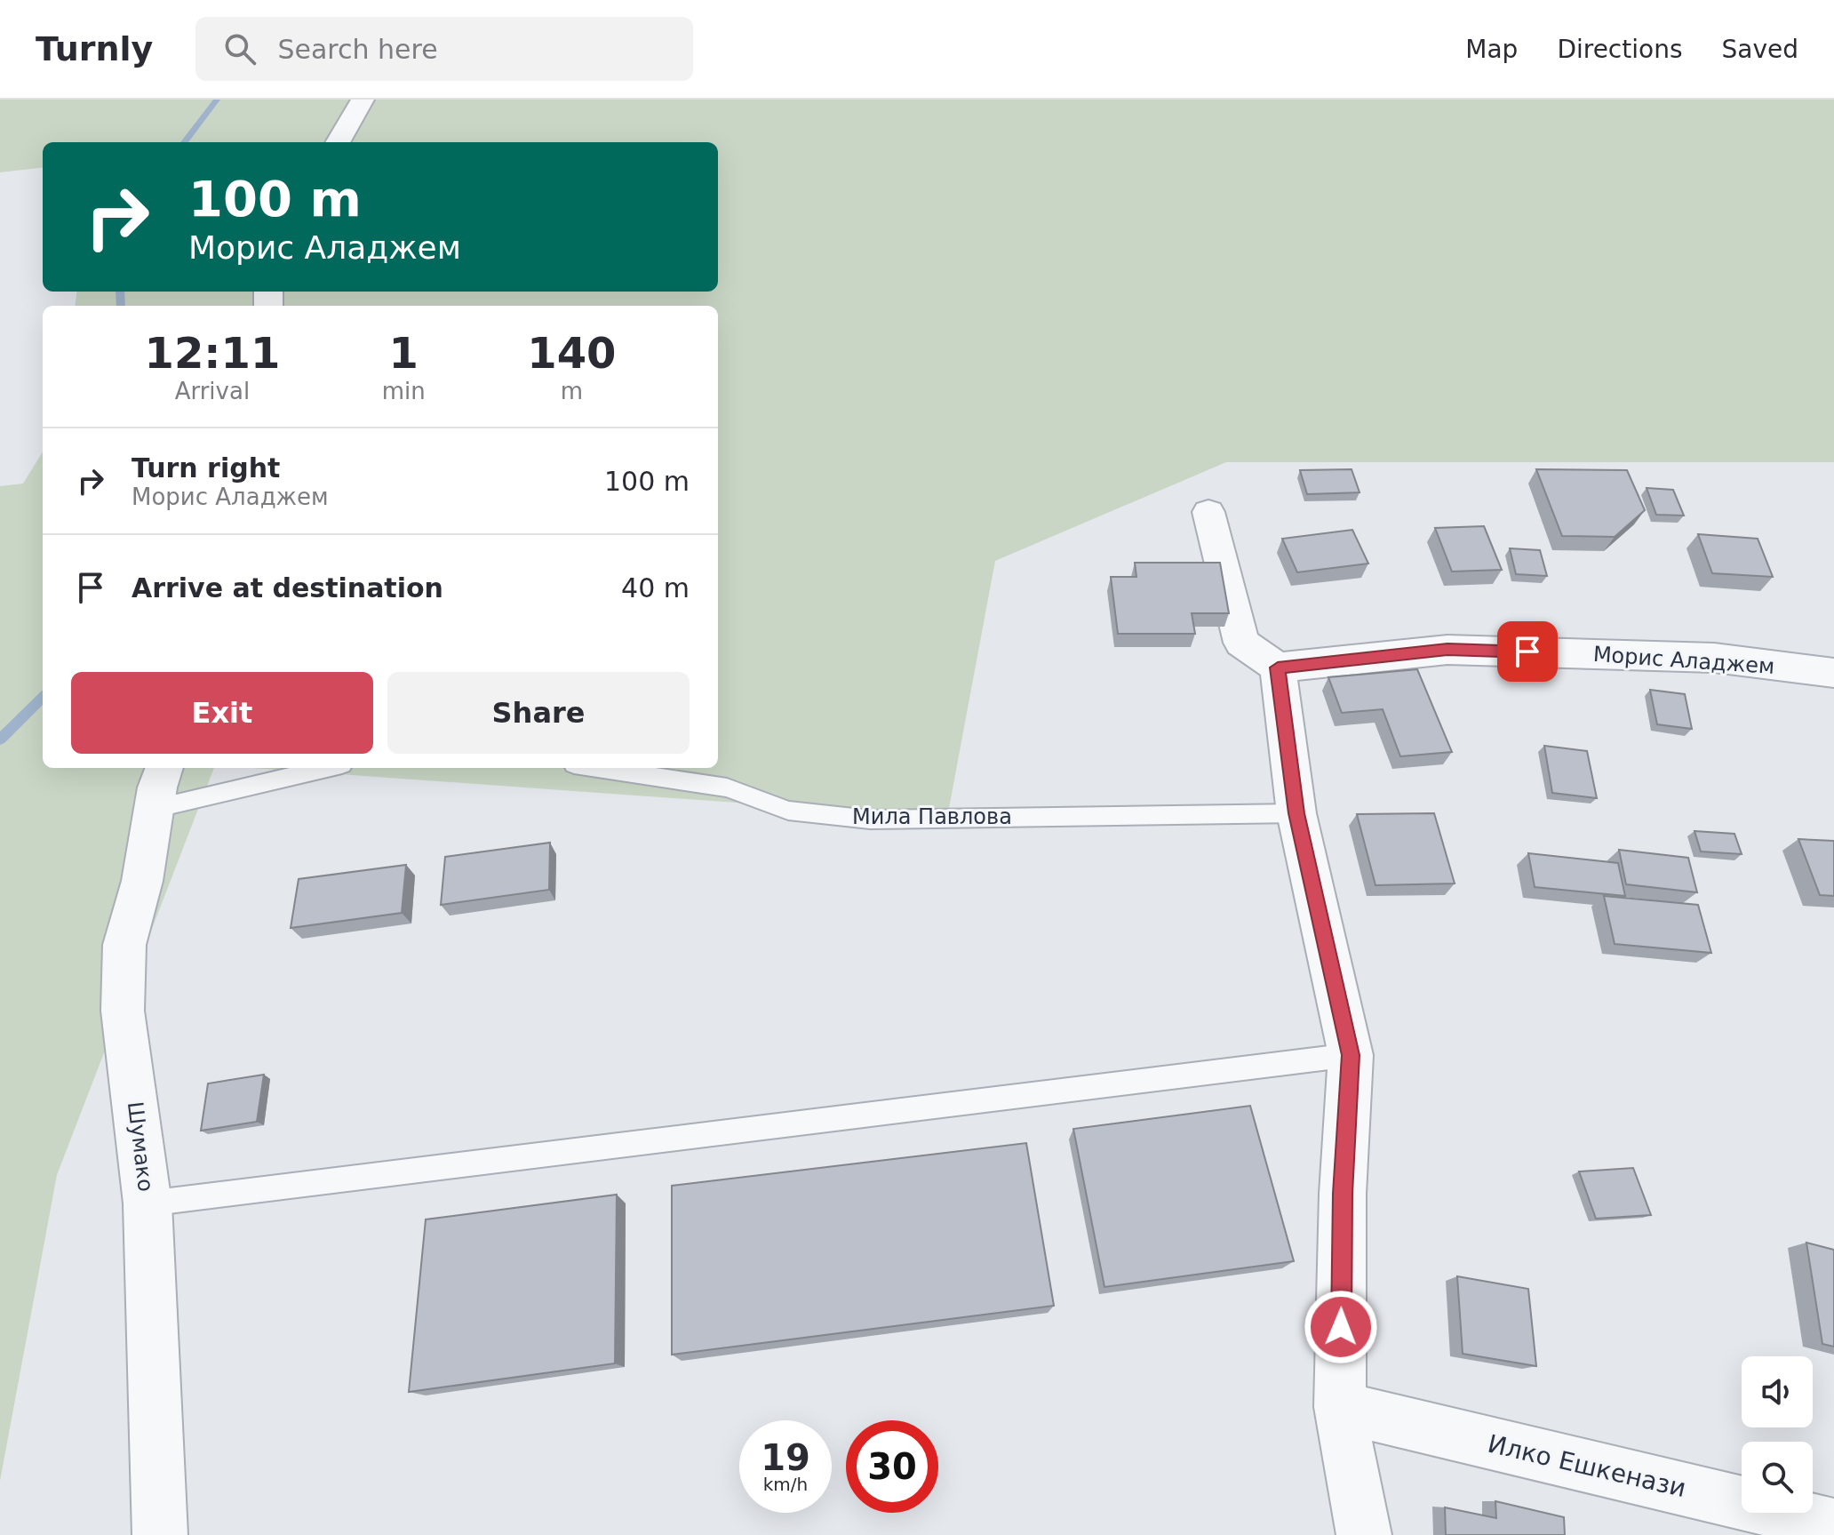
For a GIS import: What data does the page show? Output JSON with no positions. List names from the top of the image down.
{
  "streets": {
    "street": ["Морис Аладжем", "Шумако", "Илко Ешкенази"],
    "lane": ["Мила Павлова"]
  },
  "page": {
    "header": "Turnly",
    "search": "Search here",
    "nav": ["Map", "Directions", "Saved"],
    "turn": ["100 m", "Морис Аладжем"],
    "eta": [
      "12:11",
      "Arrival",
      "1",
      "min",
      "140",
      "m"
    ],
    "list": [
      {
        "name": "Turn right",
        "note": "Морис Аладжем",
        "value": "100 m"
      },
      {
        "name": "Arrive at destination",
        "value": "40 m"
      }
    ],
    "buttons": ["Exit", "Share"],
    "speed": "19 km/h",
    "limit": "30"
  }
}
